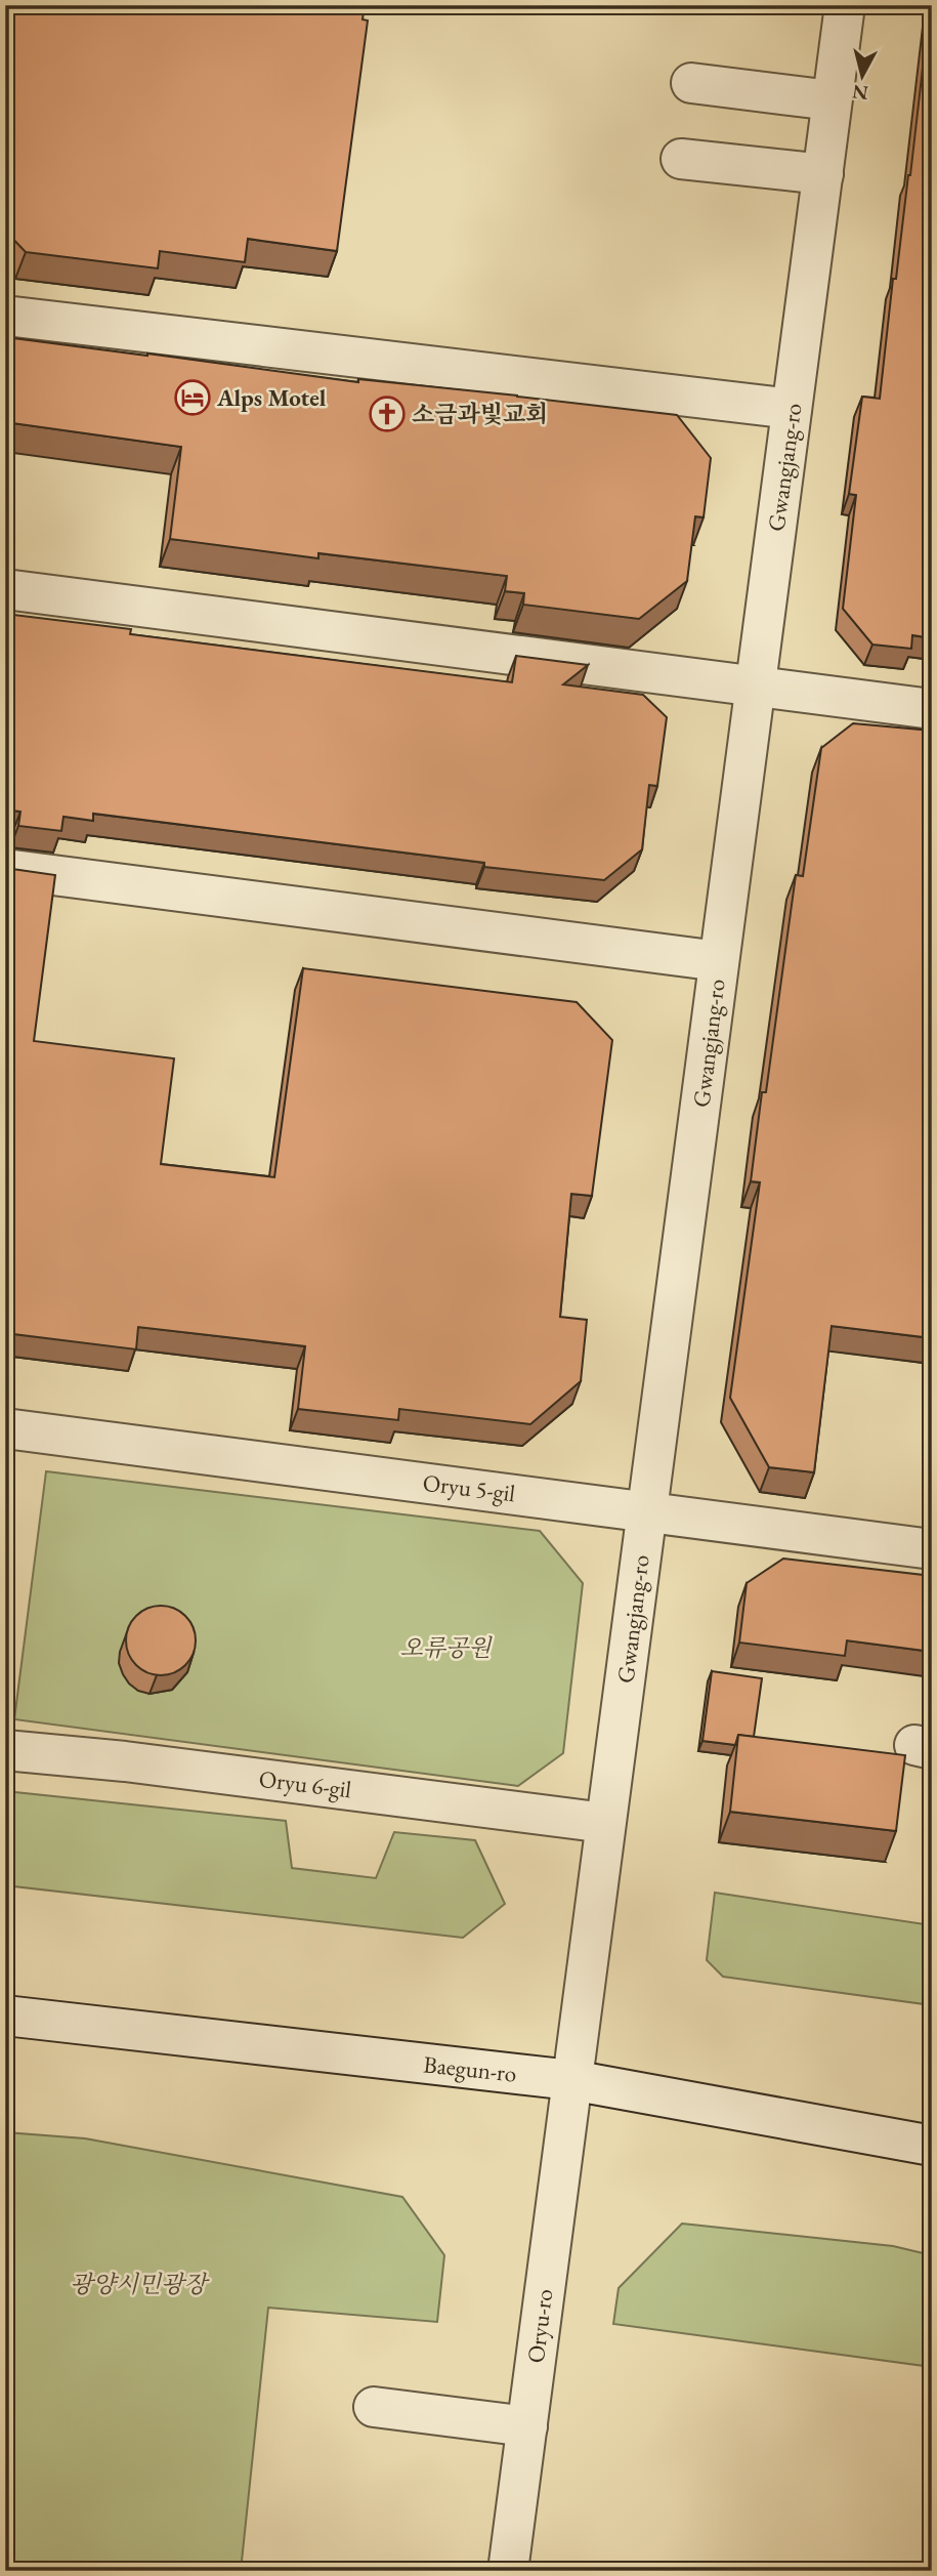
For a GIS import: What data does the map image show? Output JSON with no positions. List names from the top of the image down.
{
  "streets": {
    "street": [
      "Gwangjang-ro",
      "Oryu 5-gil",
      "Oryu 6-gil",
      "Baegun-ro",
      "Oryu-ro"
    ]
  },
  "crossings": [
    ["Gwangjang-ro", "Oryu 5-gil"],
    ["Gwangjang-ro", "Oryu 6-gil"],
    ["Gwangjang-ro", "Baegun-ro"],
    ["Gwangjang-ro", "Oryu-ro"],
    ["Baegun-ro", "Oryu-ro"]
  ],
  "parks": ["오류공원", "광양시민광장"],
  "places": {
    "hotel": ["Alps Motel"],
    "church": ["소금과빛교회"]
  },
  "north": "bottom"
}
